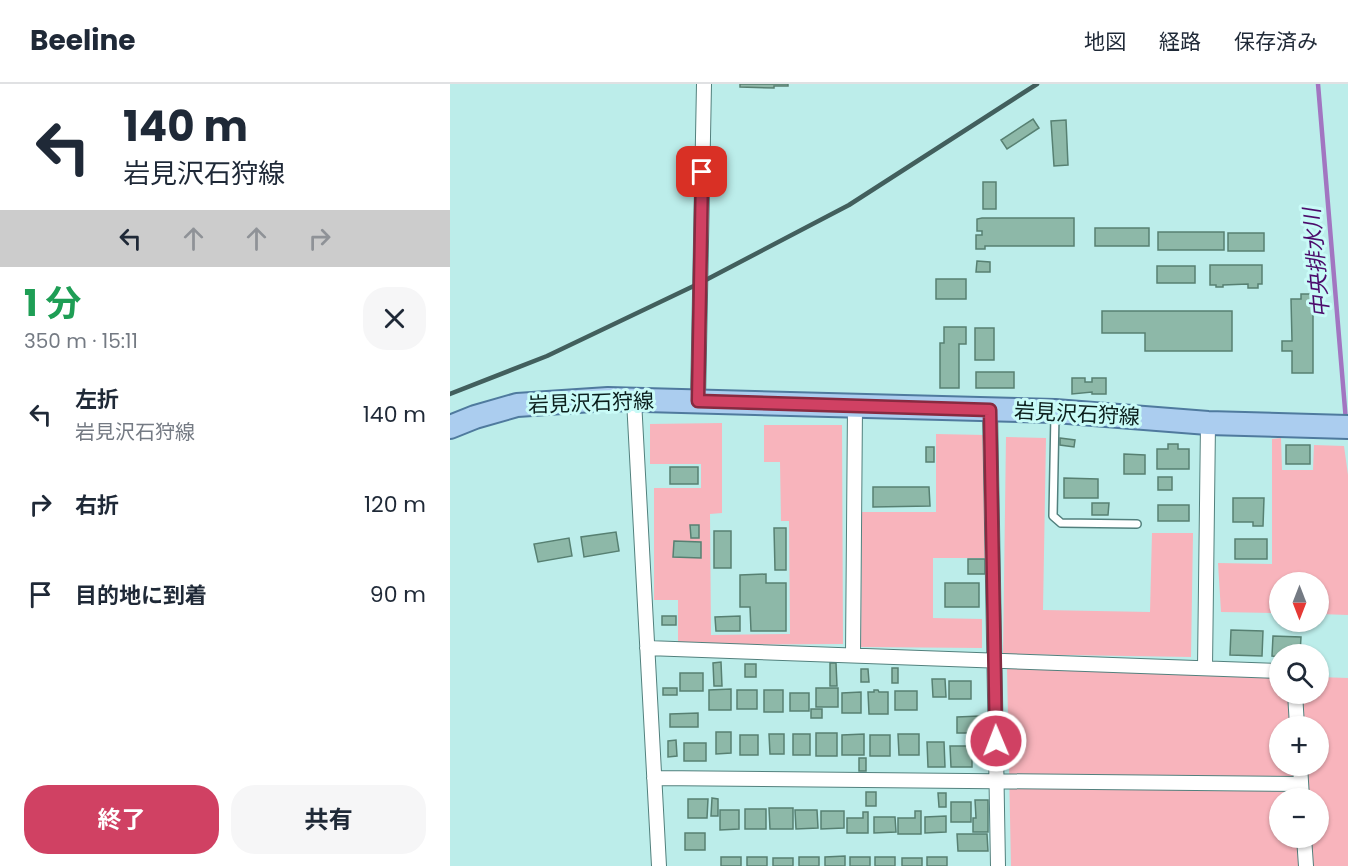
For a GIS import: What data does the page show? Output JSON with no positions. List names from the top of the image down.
{
  "streets": {
    "main road": ["岩見沢石狩線"]
  },
  "water": ["中央排水川"],
  "north": "bottom",
  "page": {
    "header": "Beeline",
    "nav": ["地図", "経路", "保存済み"],
    "turn": ["140 m", "岩見沢石狩線"],
    "heading": ["1 分", "350 m · 15:11"],
    "list": [
      {
        "name": "左折",
        "note": "岩見沢石狩線",
        "value": "140 m"
      },
      {
        "name": "右折",
        "value": "120 m"
      },
      {
        "name": "目的地に到着",
        "value": "90 m"
      }
    ],
    "map_buttons": ["+", "−"],
    "buttons": ["終了", "共有"]
  }
}
